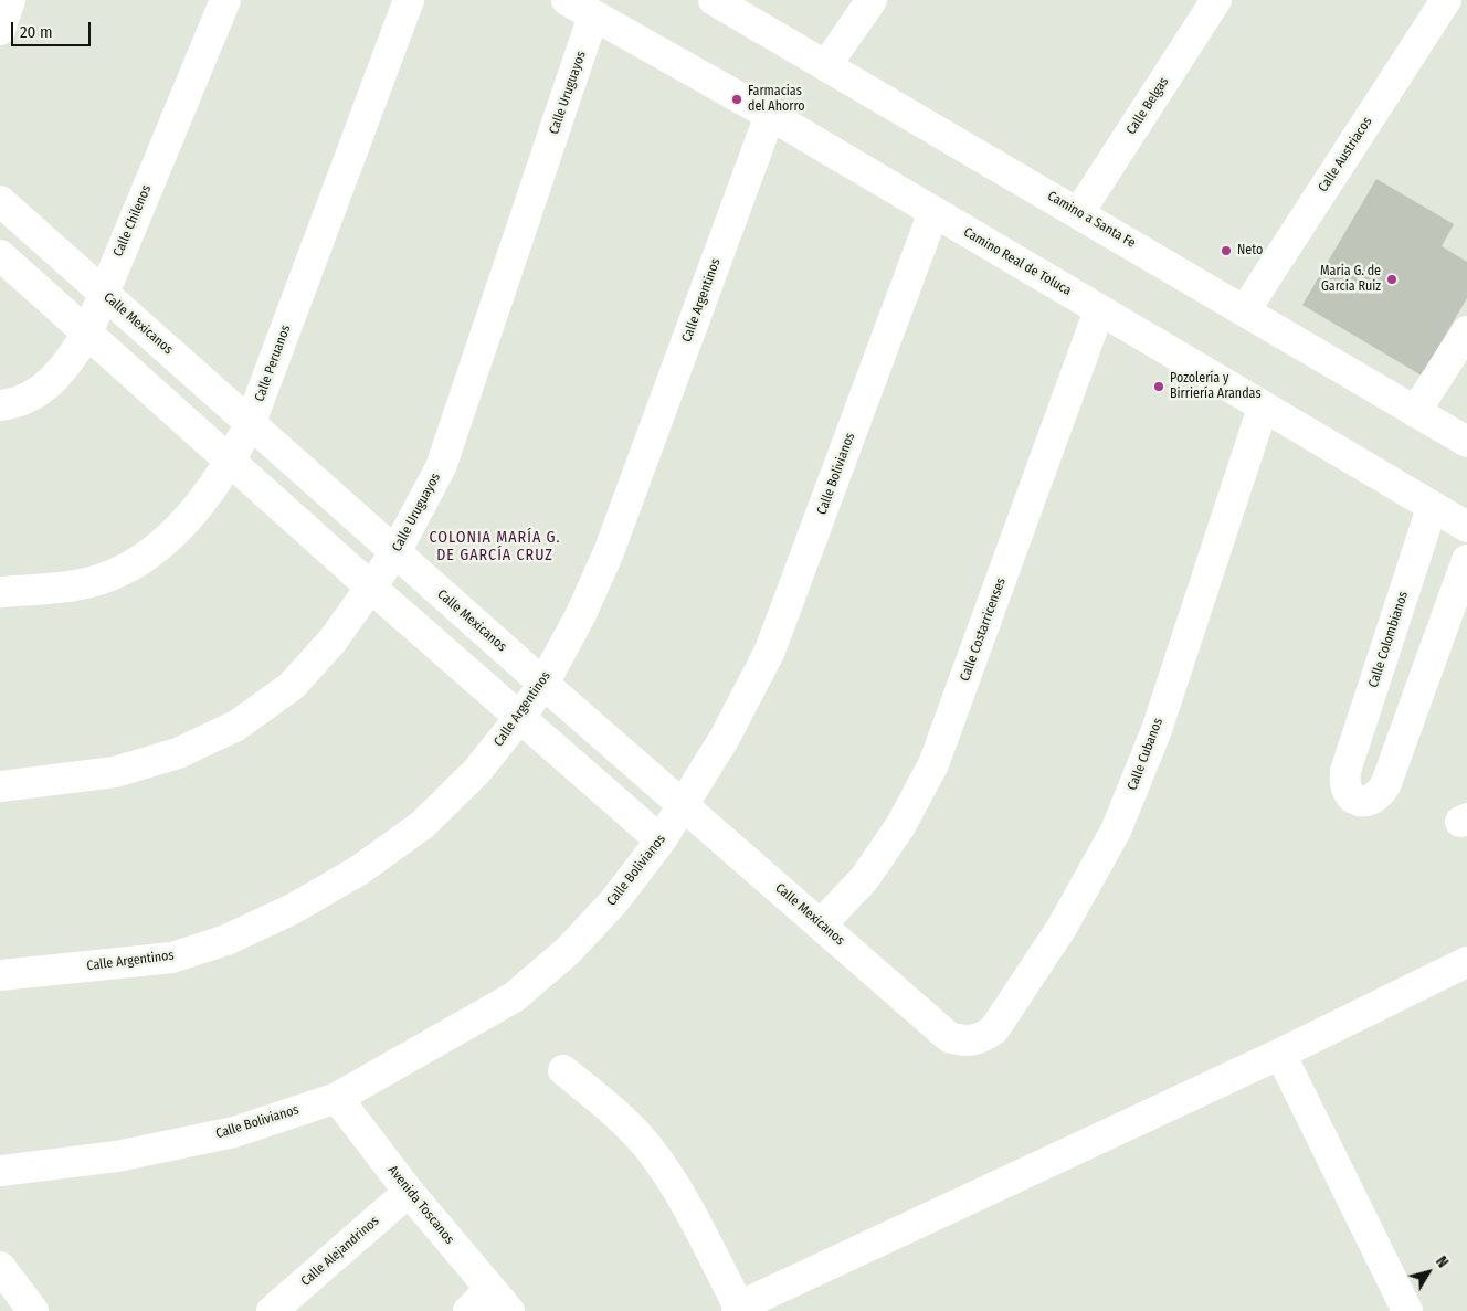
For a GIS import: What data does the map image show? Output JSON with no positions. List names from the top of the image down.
{
  "streets": {
    "street": [
      "Calle Uruguayos",
      "Calle Belgas",
      "Calle Austriacos",
      "Camino a Santa Fe",
      "Calle Chilenos",
      "Camino Real de Toluca",
      "Calle Argentinos",
      "Calle Mexicanos",
      "Calle Peruanos",
      "Calle Bolivianos",
      "Calle Costarricenses",
      "Calle Colombianos",
      "Calle Cubanos",
      "Avenida Toscanos",
      "Calle Alejandrinos"
    ]
  },
  "crossings": [
    ["Calle Uruguayos", "Camino Real de Toluca"],
    ["Calle Uruguayos", "Calle Mexicanos"],
    ["Calle Belgas", "Camino a Santa Fe"],
    ["Calle Austriacos", "Camino a Santa Fe"],
    ["Calle Chilenos", "Calle Mexicanos"],
    ["Camino Real de Toluca", "Calle Argentinos"],
    ["Camino Real de Toluca", "Calle Bolivianos"],
    ["Camino Real de Toluca", "Calle Costarricenses"],
    ["Camino Real de Toluca", "Calle Colombianos"],
    ["Camino Real de Toluca", "Calle Cubanos"],
    ["Calle Argentinos", "Calle Mexicanos"],
    ["Calle Mexicanos", "Calle Peruanos"],
    ["Calle Mexicanos", "Calle Bolivianos"],
    ["Calle Mexicanos", "Calle Costarricenses"],
    ["Calle Mexicanos", "Calle Cubanos"],
    ["Calle Bolivianos", "Avenida Toscanos"],
    ["Avenida Toscanos", "Calle Alejandrinos"]
  ],
  "districts": ["COLONIA MARÍA G. DE GARCÍA CRUZ"],
  "places": [
    "Farmacias del Ahorro",
    "Neto",
    "Maria G. de García Ruiz",
    "Pozolería y Birriería Arandas"
  ],
  "scale_bar": "20 m",
  "north": "top right"
}
